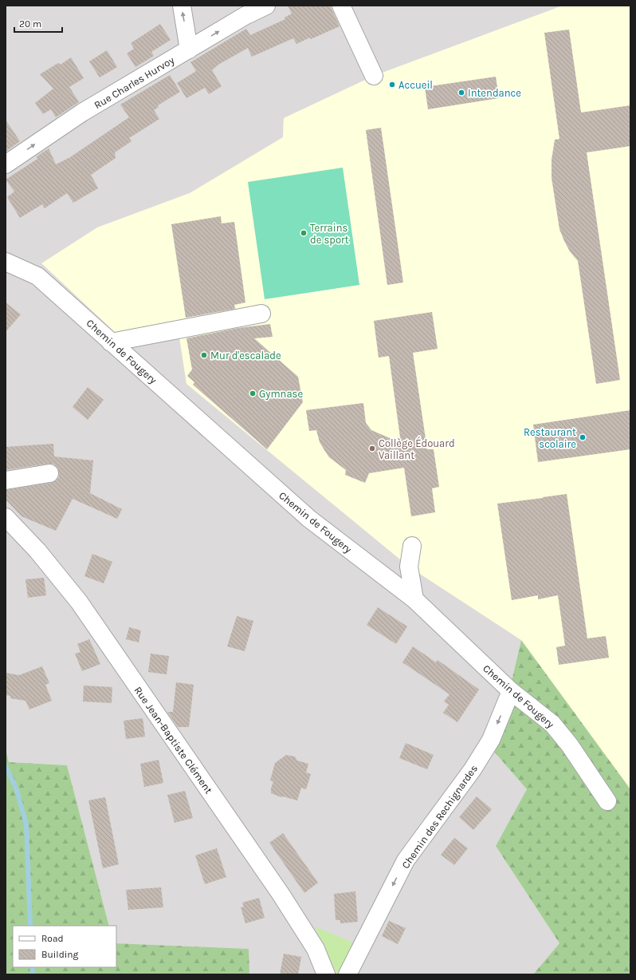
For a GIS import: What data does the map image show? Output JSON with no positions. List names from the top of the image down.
{
  "streets": {
    "street": [
      "Rue Charles Hurvoy",
      "Chemin de Fougery",
      "Rue Jean-Baptiste Clément",
      "Chemin des Rechignardes"
    ]
  },
  "crossings": [
    ["Chemin de Fougery", "Chemin des Rechignardes"]
  ],
  "one_way": ["Rue Charles Hurvoy", "Chemin des Rechignardes"],
  "places": [
    "Accueil",
    "Intendance",
    "Terrains de sport",
    "Mur d'escalade",
    "Gymnase",
    "Restaurant scolaire",
    "Collège Édouard Vaillant"
  ],
  "legend": ["Road", "Building"],
  "scale_bar": "20 m"
}
